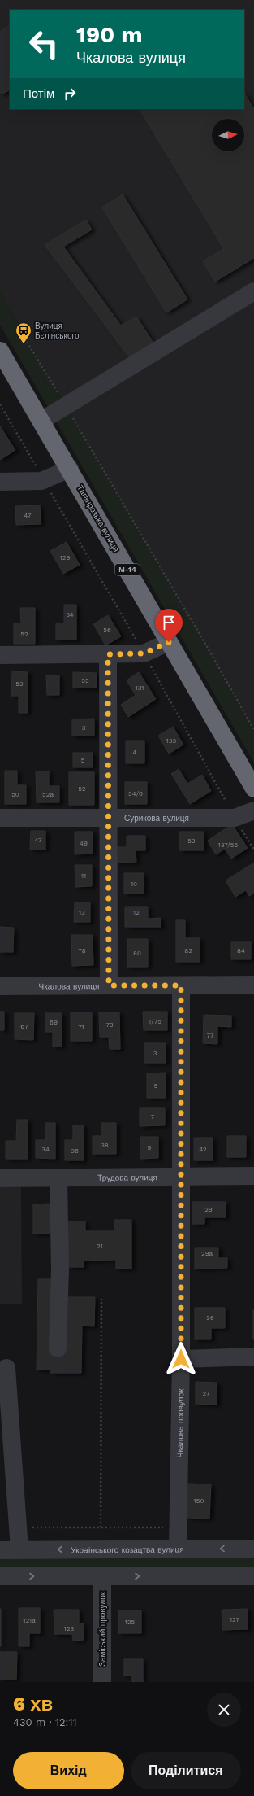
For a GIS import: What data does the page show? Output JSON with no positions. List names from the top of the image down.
{
  "streets": {
    "highway": ["Таганрозька вулиця", "М-14"],
    "street": [
      "Сурикова вулиця",
      "Чкалова вулиця",
      "Трудова вулиця",
      "Чкалова провулок",
      "Українського козацтва вулиця",
      "Заміський провулок"
    ]
  },
  "crossings": [
    ["Чкалова вулиця", "Чкалова провулок"],
    ["Трудова вулиця", "Чкалова провулок"],
    ["Чкалова провулок", "Українського козацтва вулиця"]
  ],
  "places": {
    "bus stop": ["Вулиця Бєлінського"]
  },
  "house_numbers": [
    "47",
    "129",
    "54",
    "56",
    "52",
    "55",
    "53",
    "131",
    "3",
    "133",
    "4",
    "5",
    "52",
    "54/6",
    "50",
    "52а",
    "47",
    "53",
    "49",
    "137/55",
    "11",
    "10",
    "13",
    "12",
    "78",
    "82",
    "84",
    "80",
    "1/75",
    "69",
    "73",
    "67",
    "71",
    "77",
    "3",
    "5",
    "7",
    "38",
    "9",
    "34",
    "42",
    "36",
    "29",
    "21",
    "29а",
    "26",
    "27",
    "150",
    "127",
    "121а",
    "125",
    "123"
  ],
  "north": "right",
  "page": {
    "turn": ["190 m", "Чкалова вулиця"],
    "then": "Потім",
    "heading": ["6 хв", "430 m · 12:11"],
    "buttons": ["Вихід", "Поділитися"]
  }
}
